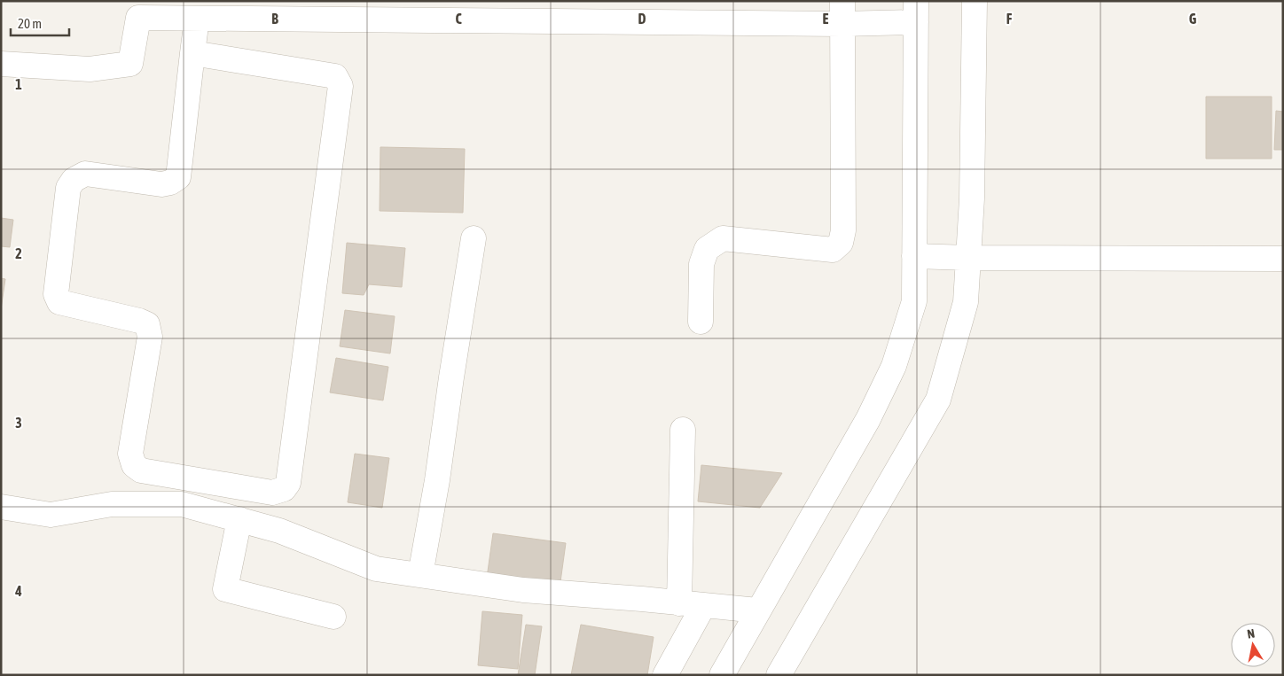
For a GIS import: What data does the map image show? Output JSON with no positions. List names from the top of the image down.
{
  "scale_bar": "20 m",
  "north": "top",
  "grid": {
    "columns": [
      "B",
      "C",
      "D",
      "E",
      "F",
      "G"
    ],
    "rows": [
      "1",
      "2",
      "3",
      "4"
    ]
  }
}
